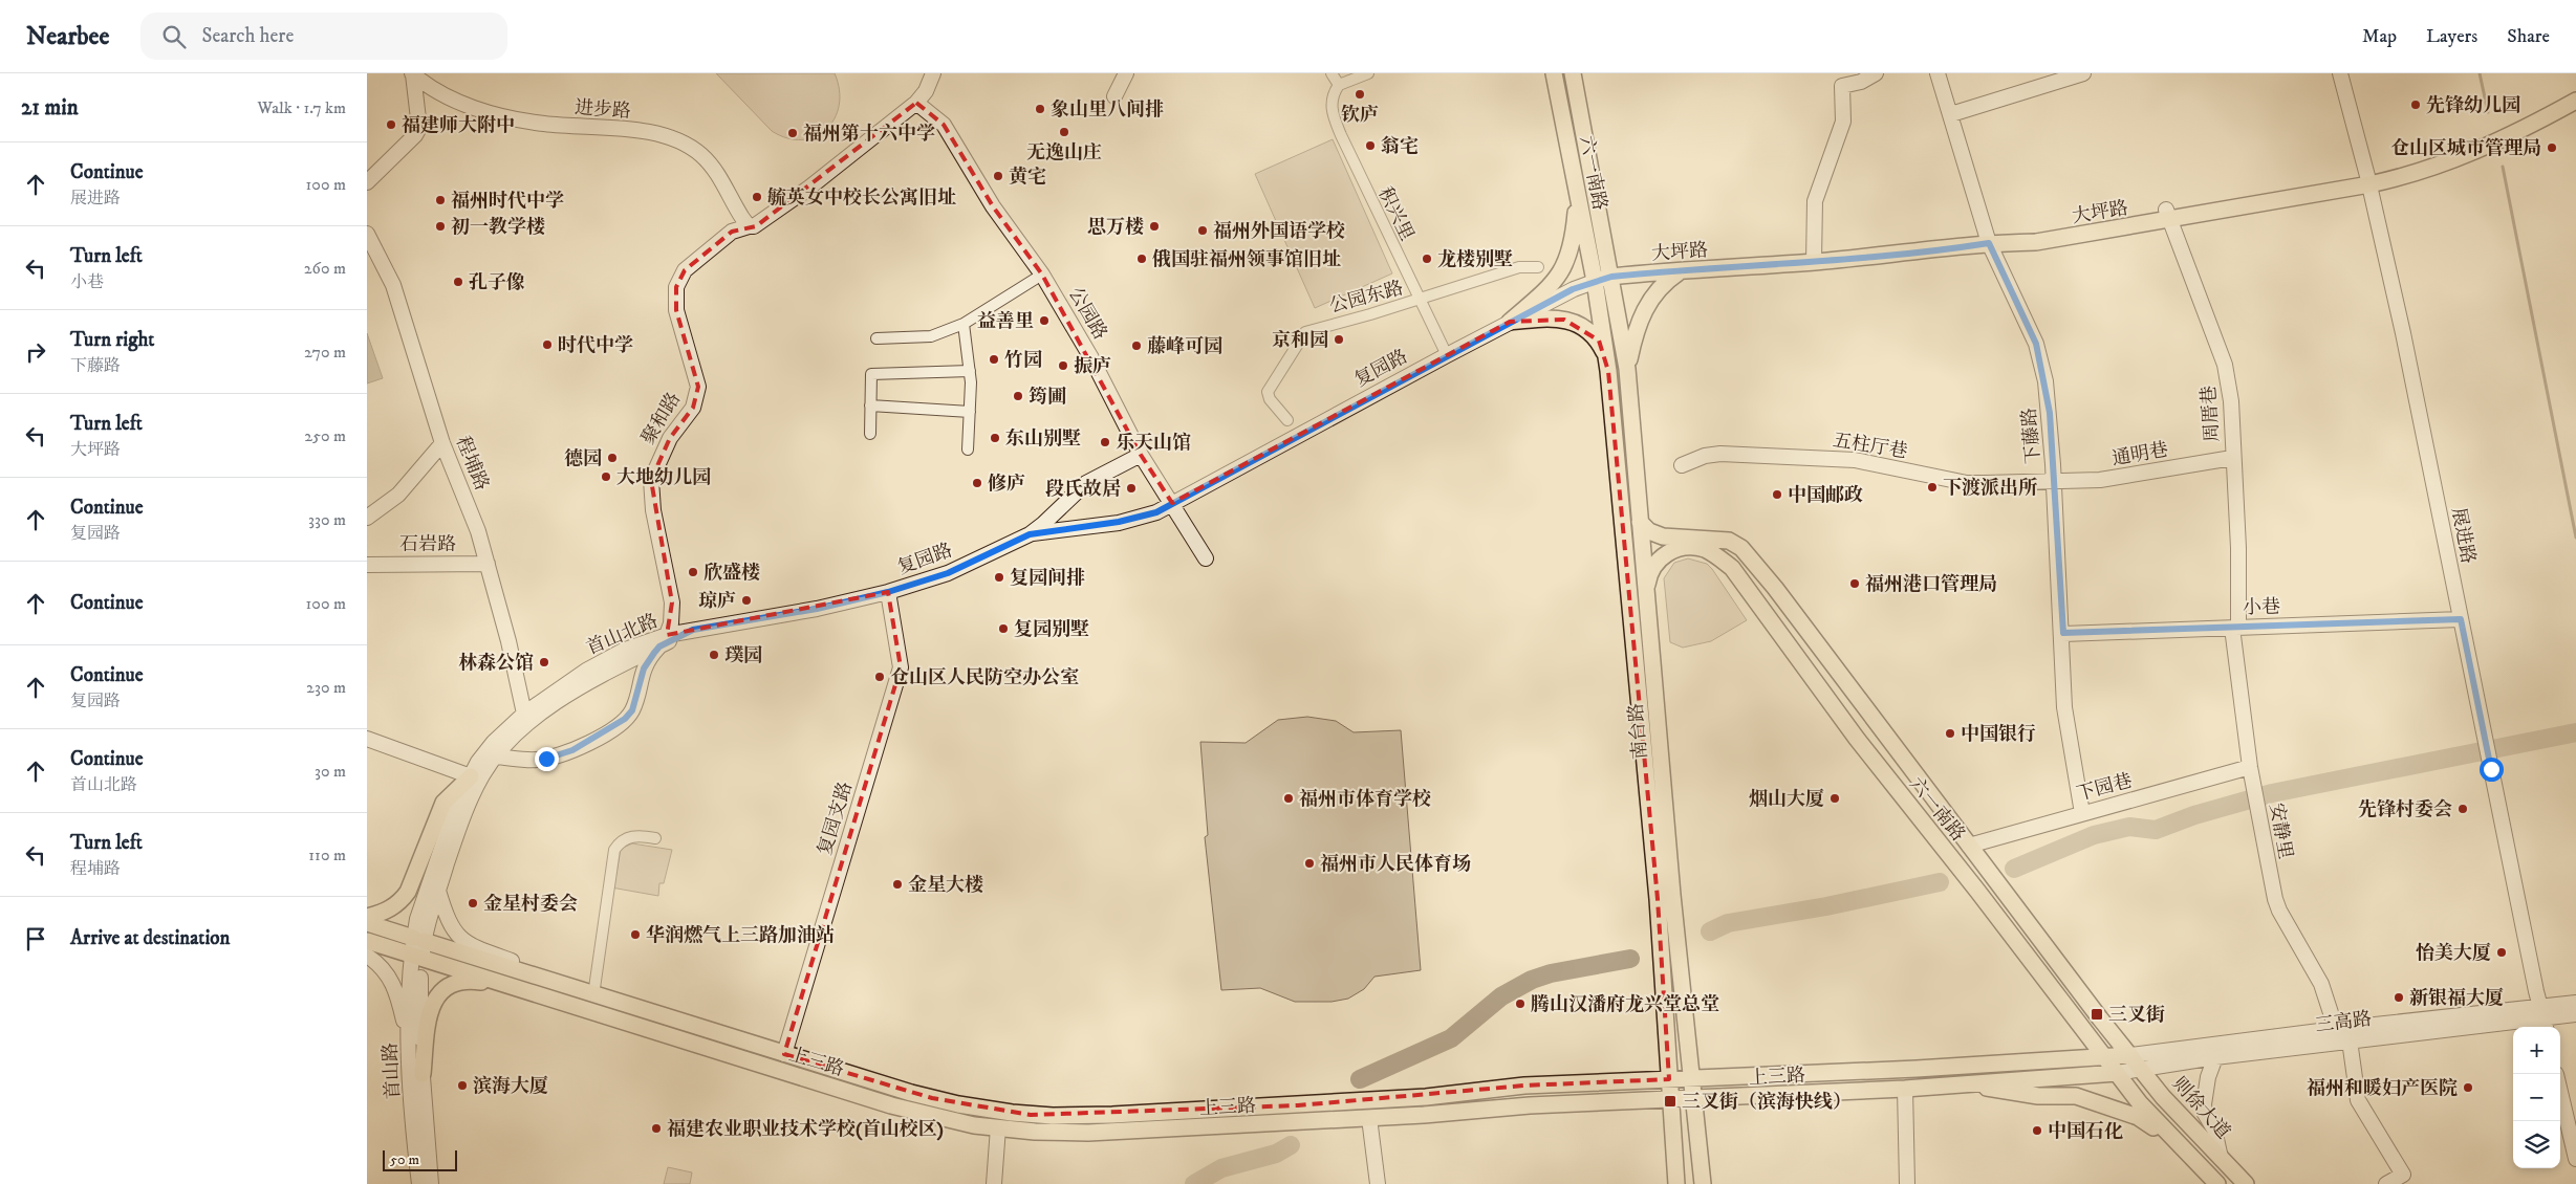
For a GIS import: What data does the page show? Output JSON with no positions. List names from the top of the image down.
{
  "streets": {
    "main road": [
      "六一南路",
      "大坪路",
      "南台路",
      "上三路",
      "则徐大道"
    ],
    "street": [
      "进步路",
      "积兴里",
      "公园东路",
      "公园路",
      "复园路",
      "周厝巷",
      "聚和路",
      "下藤路",
      "五柱厅巷",
      "通明巷",
      "程埔路",
      "展进路",
      "石岩路",
      "小巷",
      "首山北路",
      "下园巷",
      "复园支路",
      "安静里",
      "三高路",
      "首山路"
    ]
  },
  "crossings": [
    ["进步路", "聚和路"],
    ["六一南路", "大坪路"],
    ["六一南路", "复园路"],
    ["六一南路", "南台路"],
    ["六一南路", "下园巷"],
    ["六一南路", "三高路"],
    ["六一南路", "上三路"],
    ["六一南路", "则徐大道"],
    ["大坪路", "复园路"],
    ["大坪路", "周厝巷"],
    ["大坪路", "下藤路"],
    ["大坪路", "展进路"],
    ["大坪路", "南台路"],
    ["积兴里", "公园东路"],
    ["积兴里", "复园路"],
    ["公园路", "复园路"],
    ["公园路", "聚和路"],
    ["复园路", "首山北路"],
    ["复园路", "南台路"],
    ["复园路", "复园支路"],
    ["周厝巷", "通明巷"],
    ["周厝巷", "小巷"],
    ["周厝巷", "安静里"],
    ["聚和路", "首山北路"],
    ["下藤路", "五柱厅巷"],
    ["下藤路", "通明巷"],
    ["下藤路", "小巷"],
    ["下藤路", "下园巷"],
    ["五柱厅巷", "通明巷"],
    ["程埔路", "石岩路"],
    ["程埔路", "首山北路"],
    ["展进路", "小巷"],
    ["展进路", "三高路"],
    ["小巷", "安静里"],
    ["首山北路", "上三路"],
    ["南台路", "上三路"],
    ["下园巷", "安静里"],
    ["复园支路", "上三路"],
    ["安静里", "三高路"],
    ["三高路", "上三路"],
    ["三高路", "则徐大道"],
    ["上三路", "首山路"],
    ["上三路", "则徐大道"]
  ],
  "places": {
    "other": [
      "钦庐",
      "先锋幼儿园",
      "象山里八间排",
      "福建师大附中",
      "无逸山庄",
      "福州第十六中学",
      "翁宅",
      "仓山区城市管理局",
      "黄宅",
      "毓英女中校长公寓旧址",
      "福州时代中学",
      "初一教学楼",
      "思万楼",
      "福州外国语学校",
      "俄国驻福州领事馆旧址",
      "龙楼别墅",
      "孔子像",
      "益善里",
      "京和园",
      "时代中学",
      "藤峰可园",
      "竹园",
      "振庐",
      "筠圃",
      "东山别墅",
      "乐天山馆",
      "德园",
      "大地幼儿园",
      "修庐",
      "下渡派出所",
      "段氏故居",
      "中国邮政",
      "欣盛楼",
      "复园间排",
      "福州港口管理局",
      "琼庐",
      "复园别墅",
      "璞园",
      "林森公馆",
      "仓山区人民防空办公室",
      "中国银行",
      "福州市体育学校",
      "烟山大厦",
      "先锋村委会",
      "福州市人民体育场",
      "金星大楼",
      "金星村委会",
      "华润燃气上三路加油站",
      "怡美大厦",
      "新银福大厦",
      "腾山汉潘府龙兴堂总堂",
      "滨海大厦",
      "福州和暖妇产医院",
      "福建农业职业技术学校(首山校区)",
      "中国石化"
    ],
    "transit": ["三叉街", "三叉街（滨海快线）"]
  },
  "scale_bar": "50 m",
  "page": {
    "header": "Nearbee",
    "search": "Search here",
    "nav": ["Map", "Layers", "Share"],
    "heading": ["21 min", "Walk · 1.7 km"],
    "list": [
      ["Continue", "展进路", "100 m"],
      ["Turn left", "小巷", "260 m"],
      ["Turn right", "下藤路", "270 m"],
      ["Turn left", "大坪路", "250 m"],
      ["Continue", "复园路", "330 m"],
      ["Continue", "100 m"],
      ["Continue", "复园路", "230 m"],
      ["Continue", "首山北路", "30 m"],
      ["Turn left", "程埔路", "110 m"],
      "Arrive at destination"
    ],
    "map_buttons": ["+", "−"],
    "scale": "50 m"
  }
}
